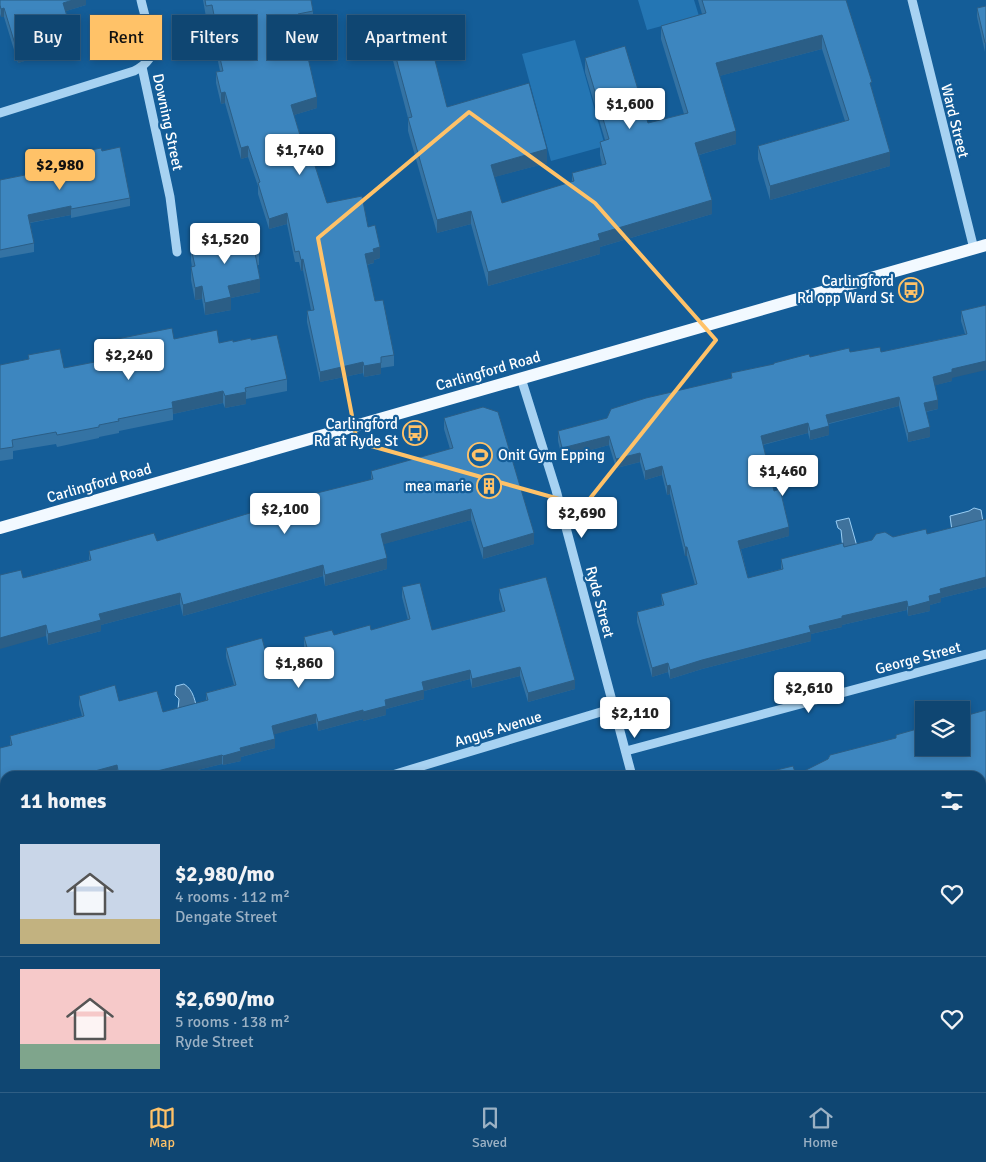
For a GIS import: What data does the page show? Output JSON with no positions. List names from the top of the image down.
{
  "streets": {
    "main road": ["Carlingford Road"],
    "street": [
      "Ward Street",
      "Downing Street",
      "Ryde Street",
      "George Street",
      "Angus Avenue"
    ]
  },
  "crossings": [
    ["Ward Street", "Carlingford Road"],
    ["Carlingford Road", "Ryde Street"],
    ["Ryde Street", "George Street"],
    ["Ryde Street", "Angus Avenue"]
  ],
  "places": {
    "bus stop": ["Carlingford Rd opp Ward St", "Carlingford Rd at Ryde St"],
    "sports": ["Onit Gym Epping"],
    "building": ["mea marie"]
  },
  "page": {
    "chip": [
      "Buy",
      "Rent",
      "Filters",
      "New",
      "Apartment"
    ],
    "price": [
      "$1,600",
      "$1,740",
      "$2,980",
      "$1,520",
      "$2,240",
      "$1,460",
      "$2,100",
      "$2,690",
      "$1,860",
      "$2,610",
      "$2,110"
    ],
    "heading": "11 homes",
    "list": [
      {
        "name": "$2,980/mo",
        "note": "4 rooms · 112 m² · Dengate Street"
      },
      {
        "name": "$2,690/mo",
        "note": "5 rooms · 138 m² · Ryde Street"
      }
    ],
    "tabs": ["Map", "Saved", "Home"]
  }
}
